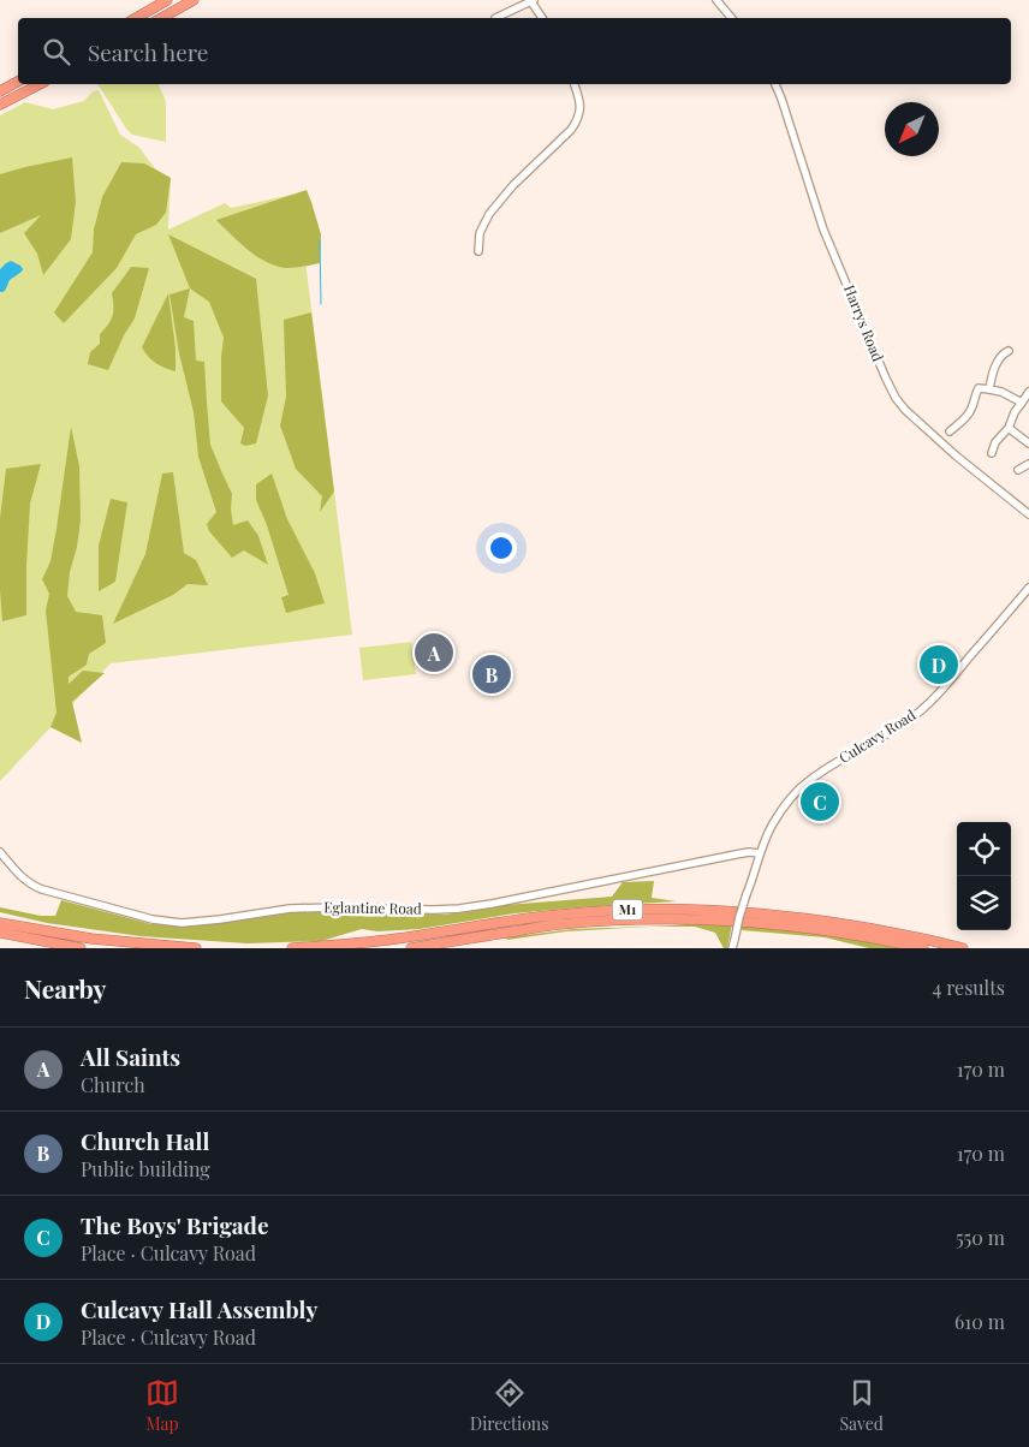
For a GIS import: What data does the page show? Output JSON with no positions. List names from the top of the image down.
{
  "streets": {
    "highway": ["M1"],
    "street": ["Harrys Road", "Culcavy Road", "Eglantine Road"]
  },
  "crossings": [
    ["Culcavy Road", "Eglantine Road"]
  ],
  "north": "bottom left",
  "page": {
    "search": "Search here",
    "pins": [
      "A",
      "D",
      "B",
      "C"
    ],
    "heading": ["Nearby", "4 results"],
    "list": [
      {
        "mark": "A",
        "name": "All Saints",
        "note": "Church",
        "value": "170 m"
      },
      {
        "mark": "B",
        "name": "Church Hall",
        "note": "Public building",
        "value": "170 m"
      },
      {
        "mark": "C",
        "name": "The Boys' Brigade",
        "note": "Place · Culcavy Road",
        "value": "550 m"
      },
      {
        "mark": "D",
        "name": "Culcavy Hall Assembly",
        "note": "Place · Culcavy Road",
        "value": "610 m"
      }
    ],
    "nav": ["Map", "Directions", "Saved"]
  }
}
